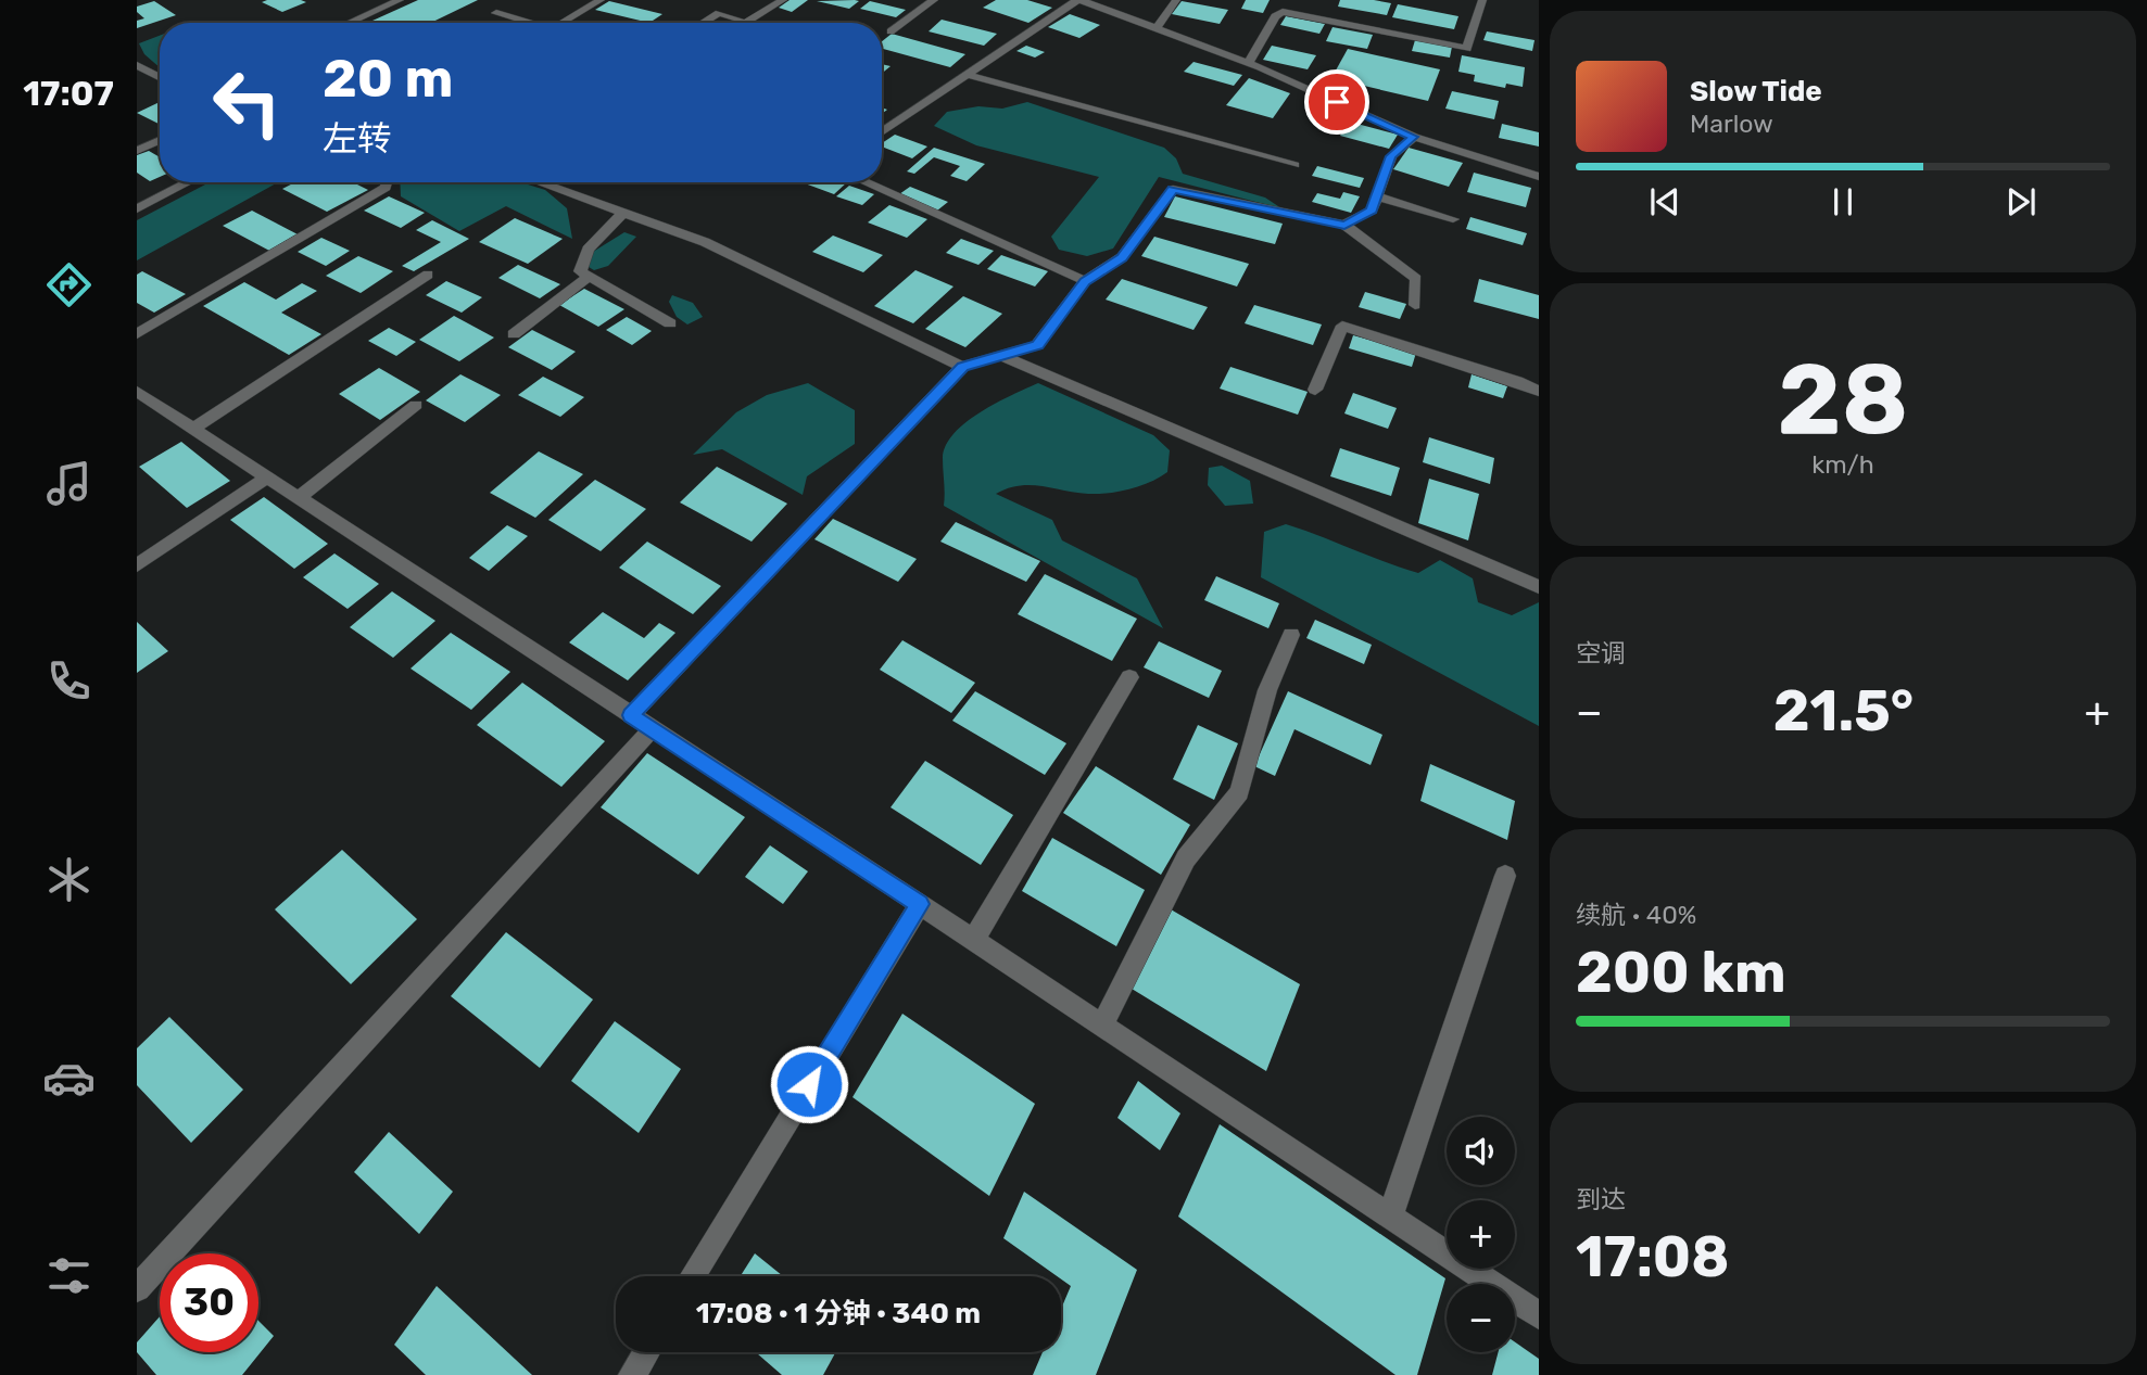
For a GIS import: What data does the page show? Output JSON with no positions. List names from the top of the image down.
{
  "page": {
    "tabs": "17:07",
    "turn": ["20 m", "左转"],
    "song": ["Slow Tide", "Marlow"],
    "tile": [
      ["28", "km/h"],
      "空调",
      ["续航 · 40%", "200 km"],
      ["到达", "17:08"]
    ],
    "heat": ["−", "21.5°", "+"],
    "map_buttons": ["+", "−"],
    "limit": "30",
    "trip": "17:08 · 1 分钟 · 340 m"
  }
}
